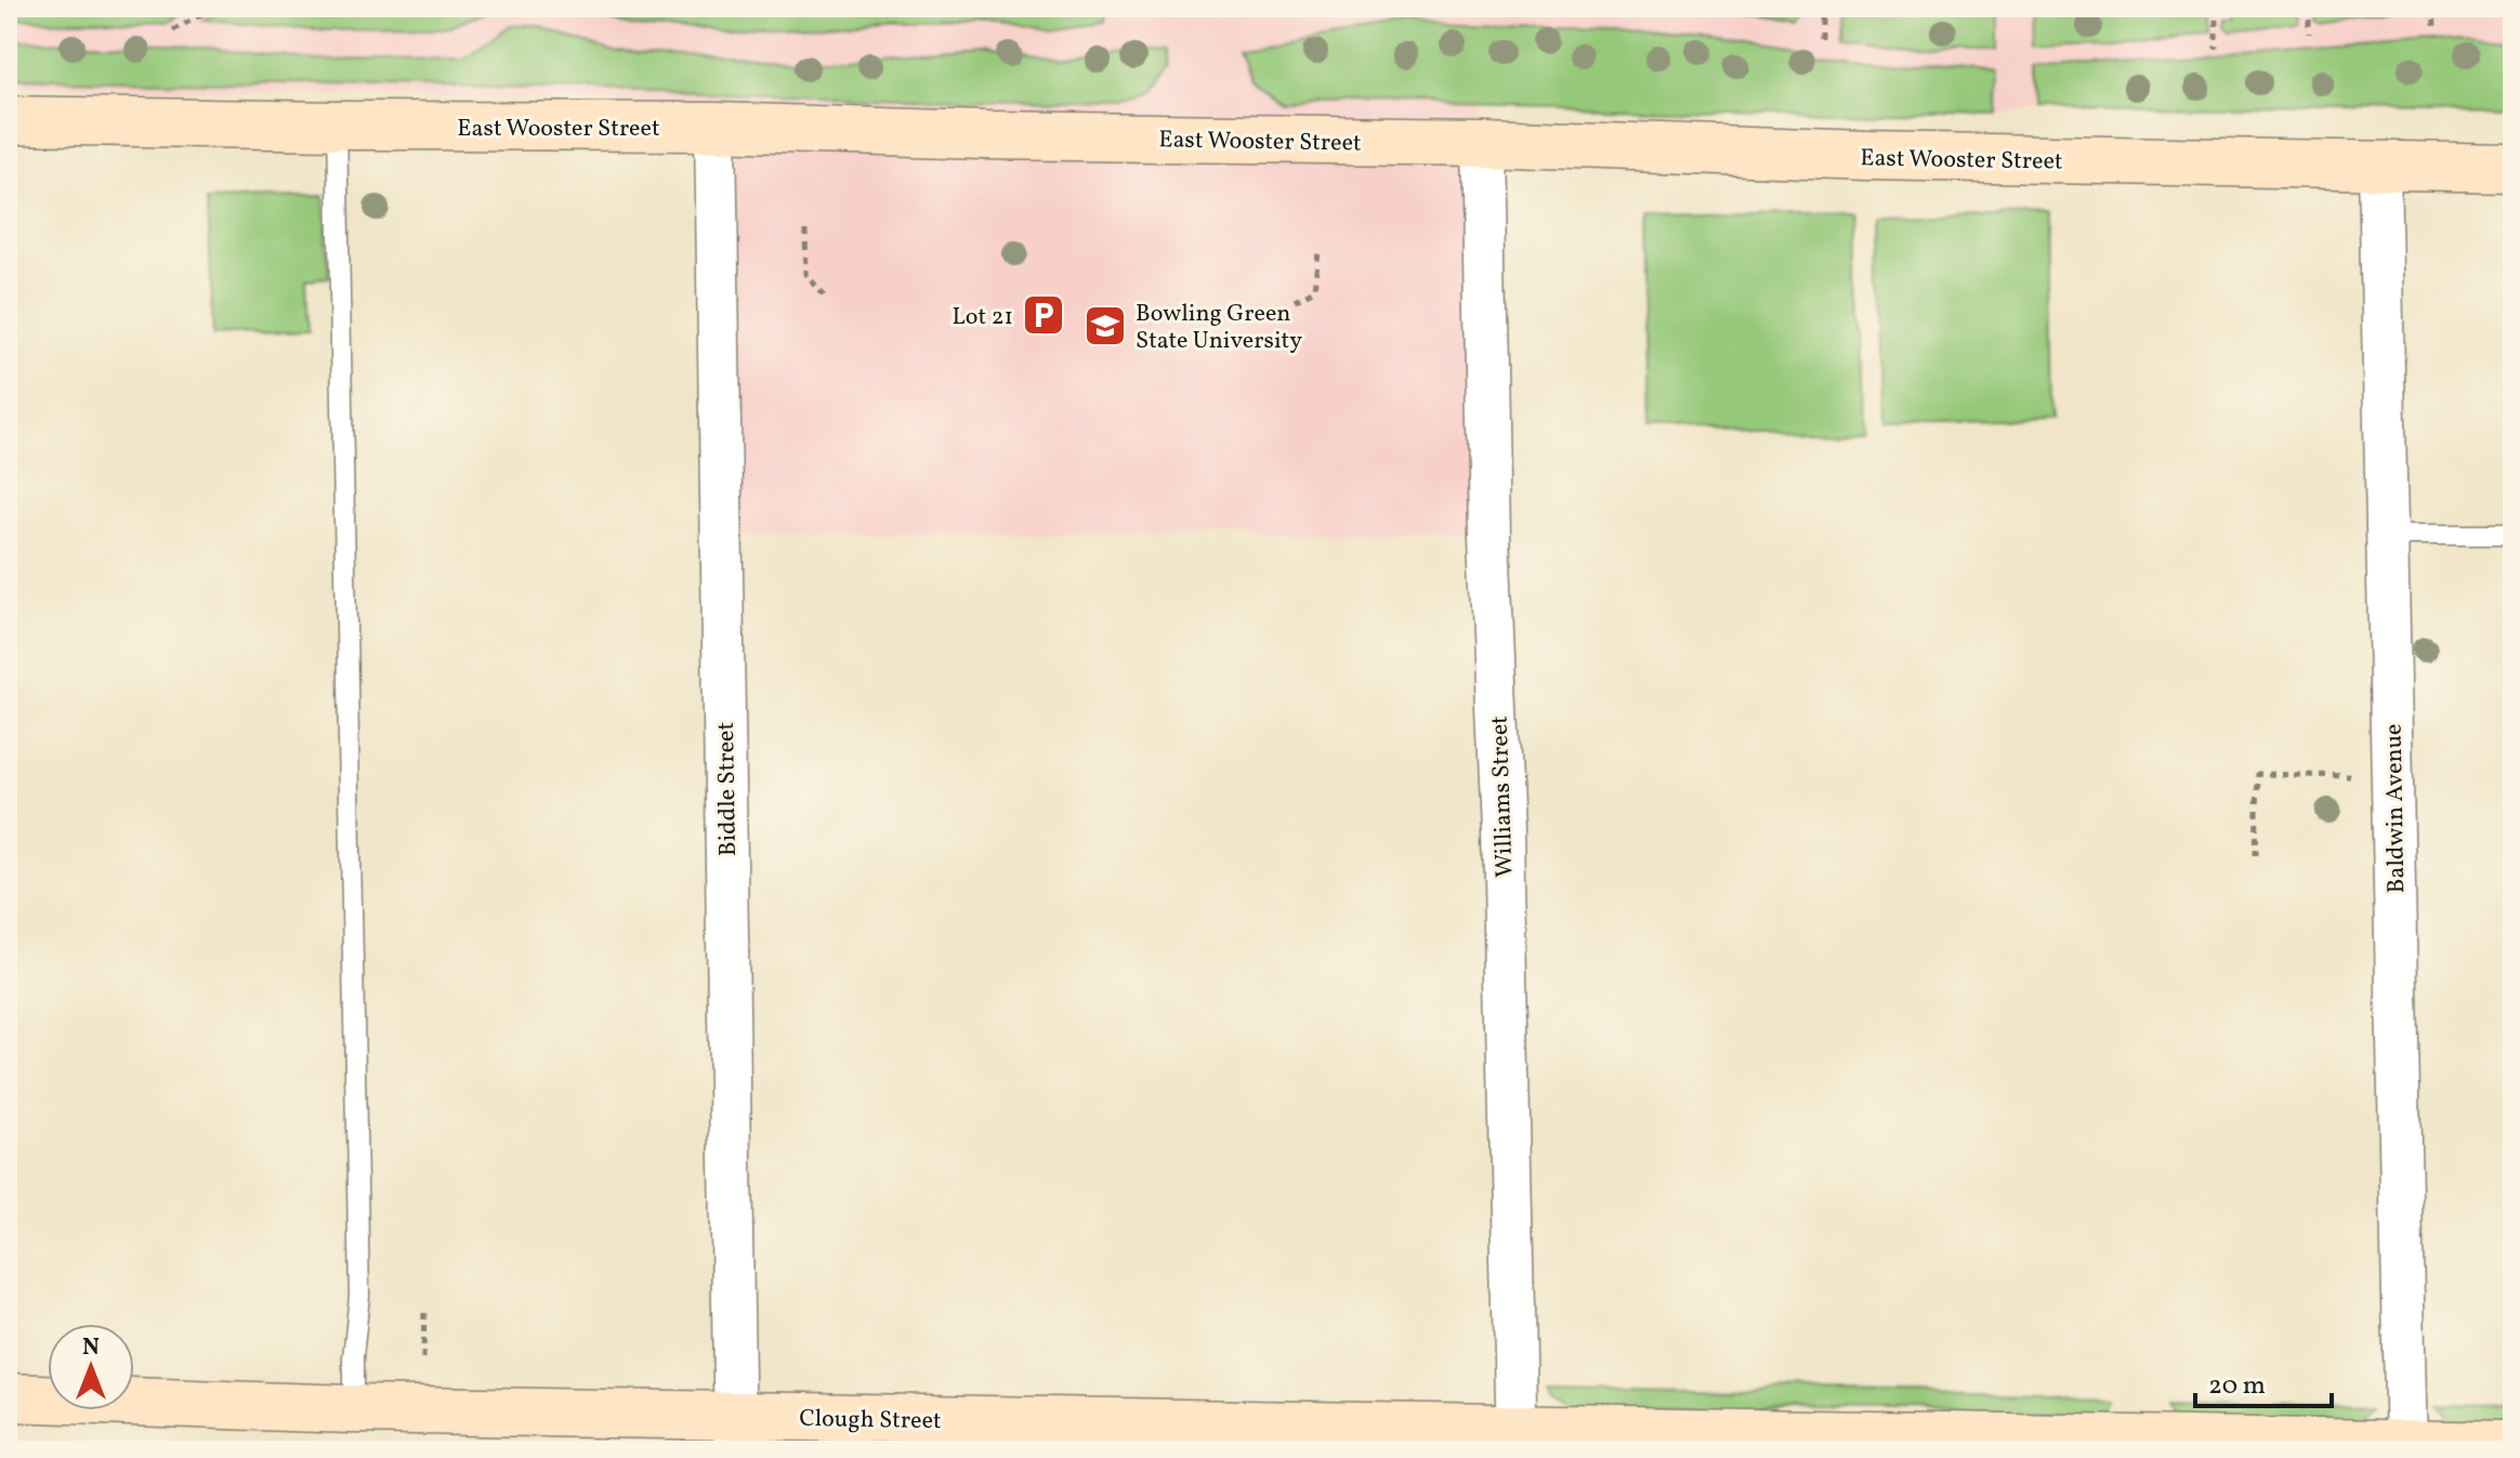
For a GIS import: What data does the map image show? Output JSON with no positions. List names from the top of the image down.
{
  "streets": {
    "main road": ["East Wooster Street", "Clough Street"],
    "street": ["Biddle Street", "Williams Street", "Baldwin Avenue"]
  },
  "crossings": [
    ["East Wooster Street", "Biddle Street"],
    ["East Wooster Street", "Williams Street"],
    ["East Wooster Street", "Baldwin Avenue"],
    ["Biddle Street", "Clough Street"],
    ["Williams Street", "Clough Street"],
    ["Baldwin Avenue", "Clough Street"]
  ],
  "places": {
    "parking": ["Lot 21"],
    "school or university": ["Bowling Green State University"]
  },
  "scale_bar": "20 m",
  "north": "top"
}
